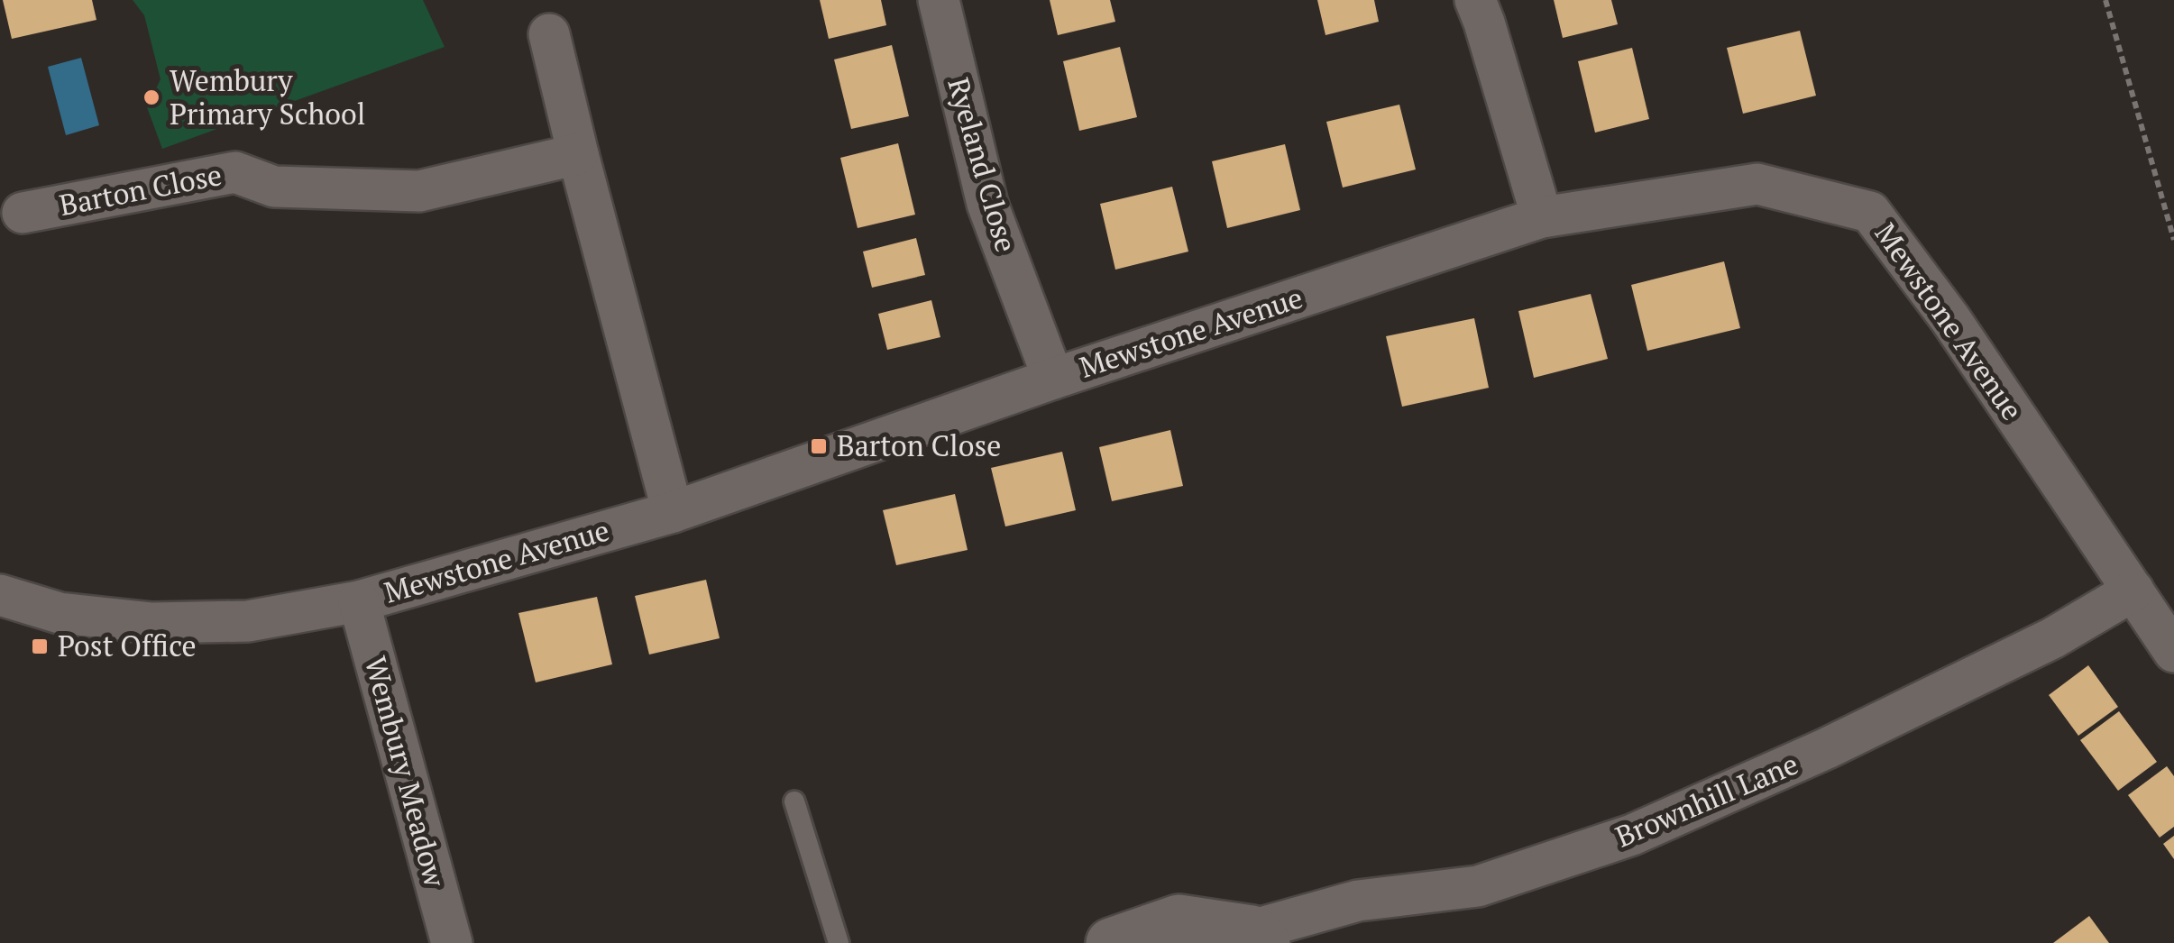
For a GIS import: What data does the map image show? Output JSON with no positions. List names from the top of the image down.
{
  "streets": {
    "street": [
      "Ryeland Close",
      "Barton Close",
      "Mewstone Avenue",
      "Wembury Meadow",
      "Brownhill Lane"
    ]
  },
  "crossings": [
    ["Ryeland Close", "Mewstone Avenue"],
    ["Mewstone Avenue", "Wembury Meadow"],
    ["Mewstone Avenue", "Brownhill Lane"]
  ],
  "places": {
    "other": ["Wembury Primary School"],
    "transit": ["Barton Close", "Post Office"]
  }
}
